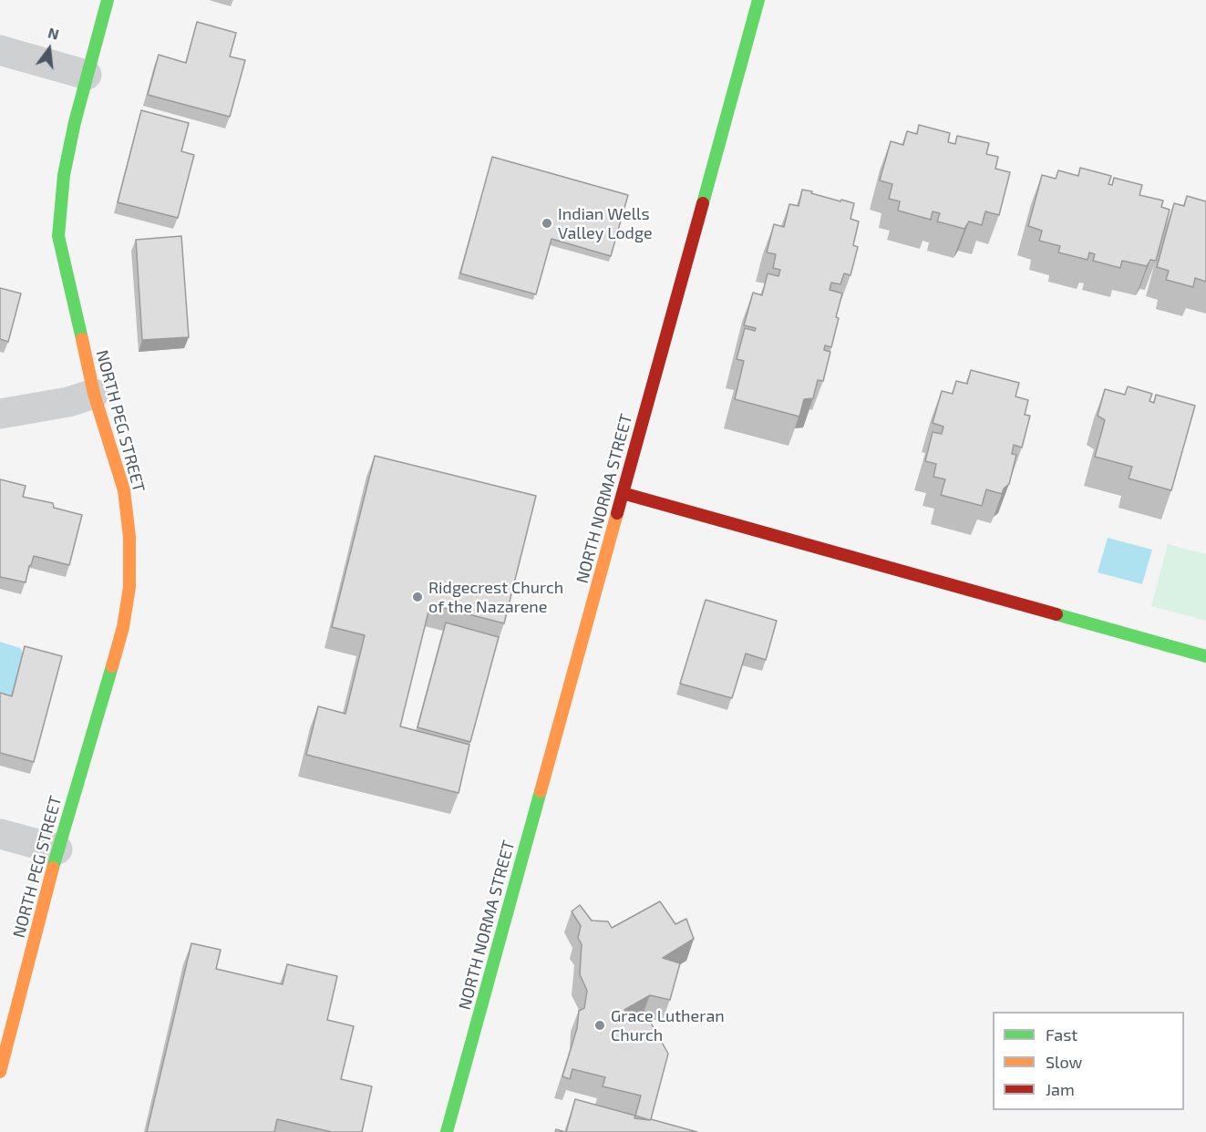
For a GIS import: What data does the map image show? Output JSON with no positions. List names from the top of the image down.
{
  "streets": {
    "street": ["NORTH PEG STREET", "NORTH NORMA STREET"]
  },
  "places": ["Indian Wells Valley Lodge", "Ridgecrest Church of the Nazarene", "Grace Lutheran Church"],
  "legend": ["Fast", "Slow", "Jam"],
  "north": "top"
}
